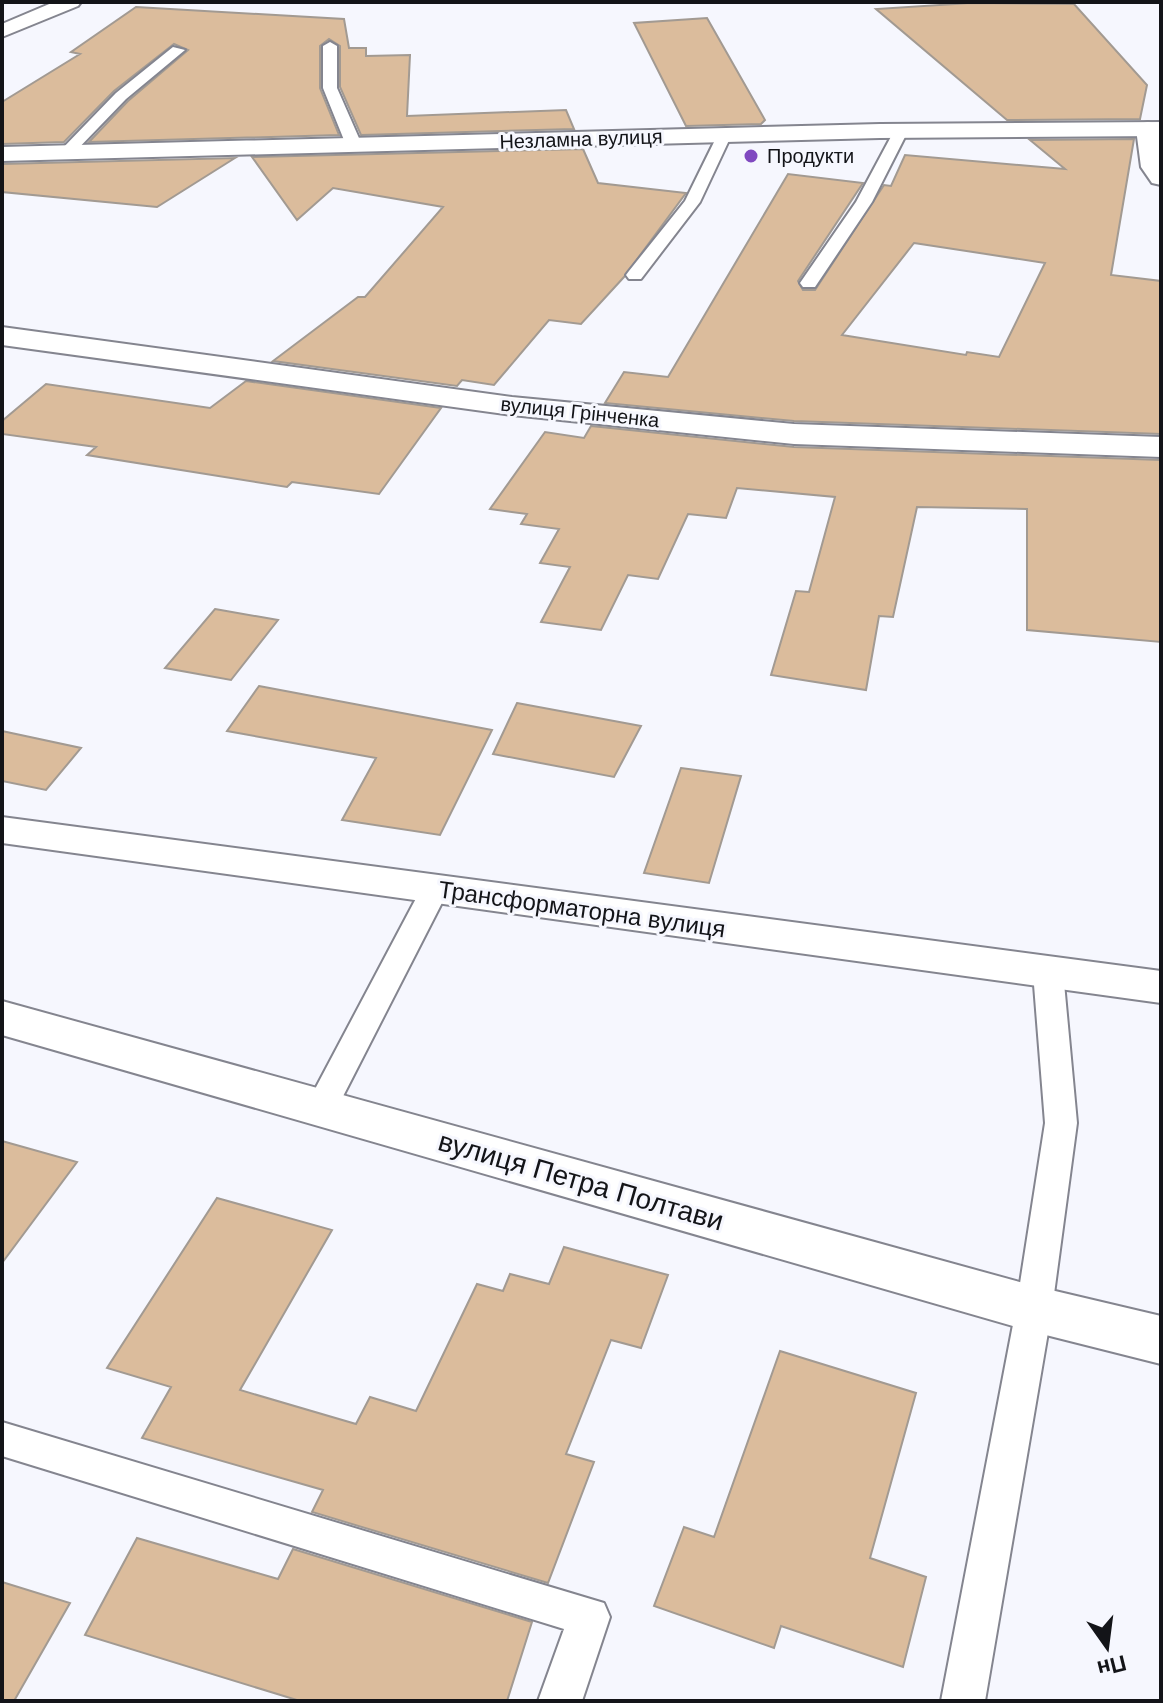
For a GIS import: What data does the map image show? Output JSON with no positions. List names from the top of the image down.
{
  "streets": {
    "street": [
      "Незламна вулиця",
      "вулиця Грінченка",
      "Трансформаторна вулиця",
      "вулиця Петра Полтави"
    ]
  },
  "places": ["Продукти"],
  "north": "bottom"
}
